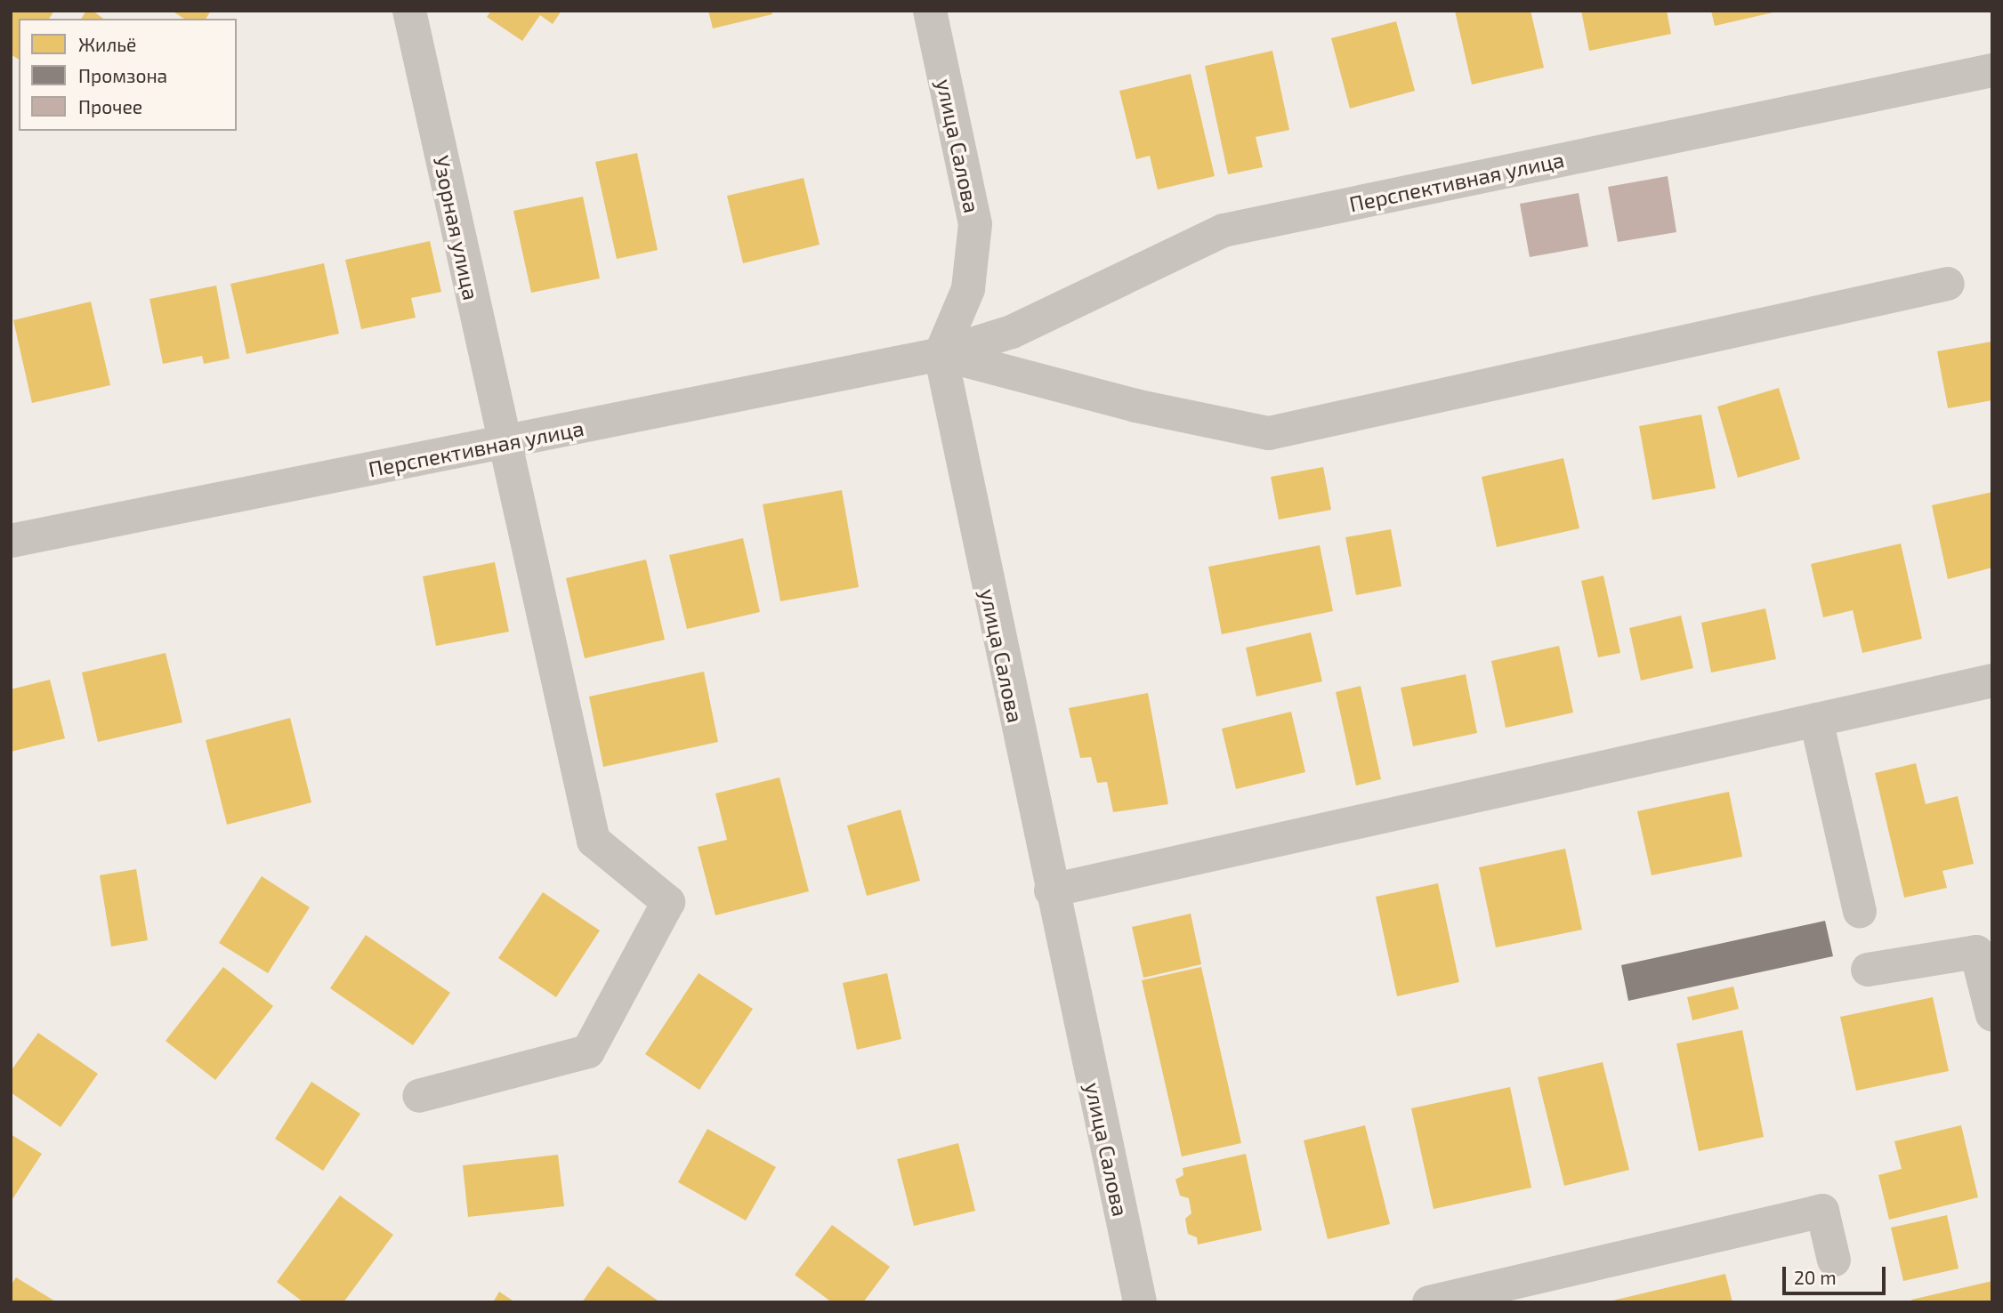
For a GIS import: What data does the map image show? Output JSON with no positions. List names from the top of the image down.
{
  "streets": {
    "street": ["улица Салова", "Перспективная улица", "Узорная улица"]
  },
  "crossings": [
    ["улица Салова", "Перспективная улица"],
    ["Перспективная улица", "Узорная улица"]
  ],
  "legend": ["Жильё", "Промзона", "Прочее"],
  "scale_bar": "20 m"
}
